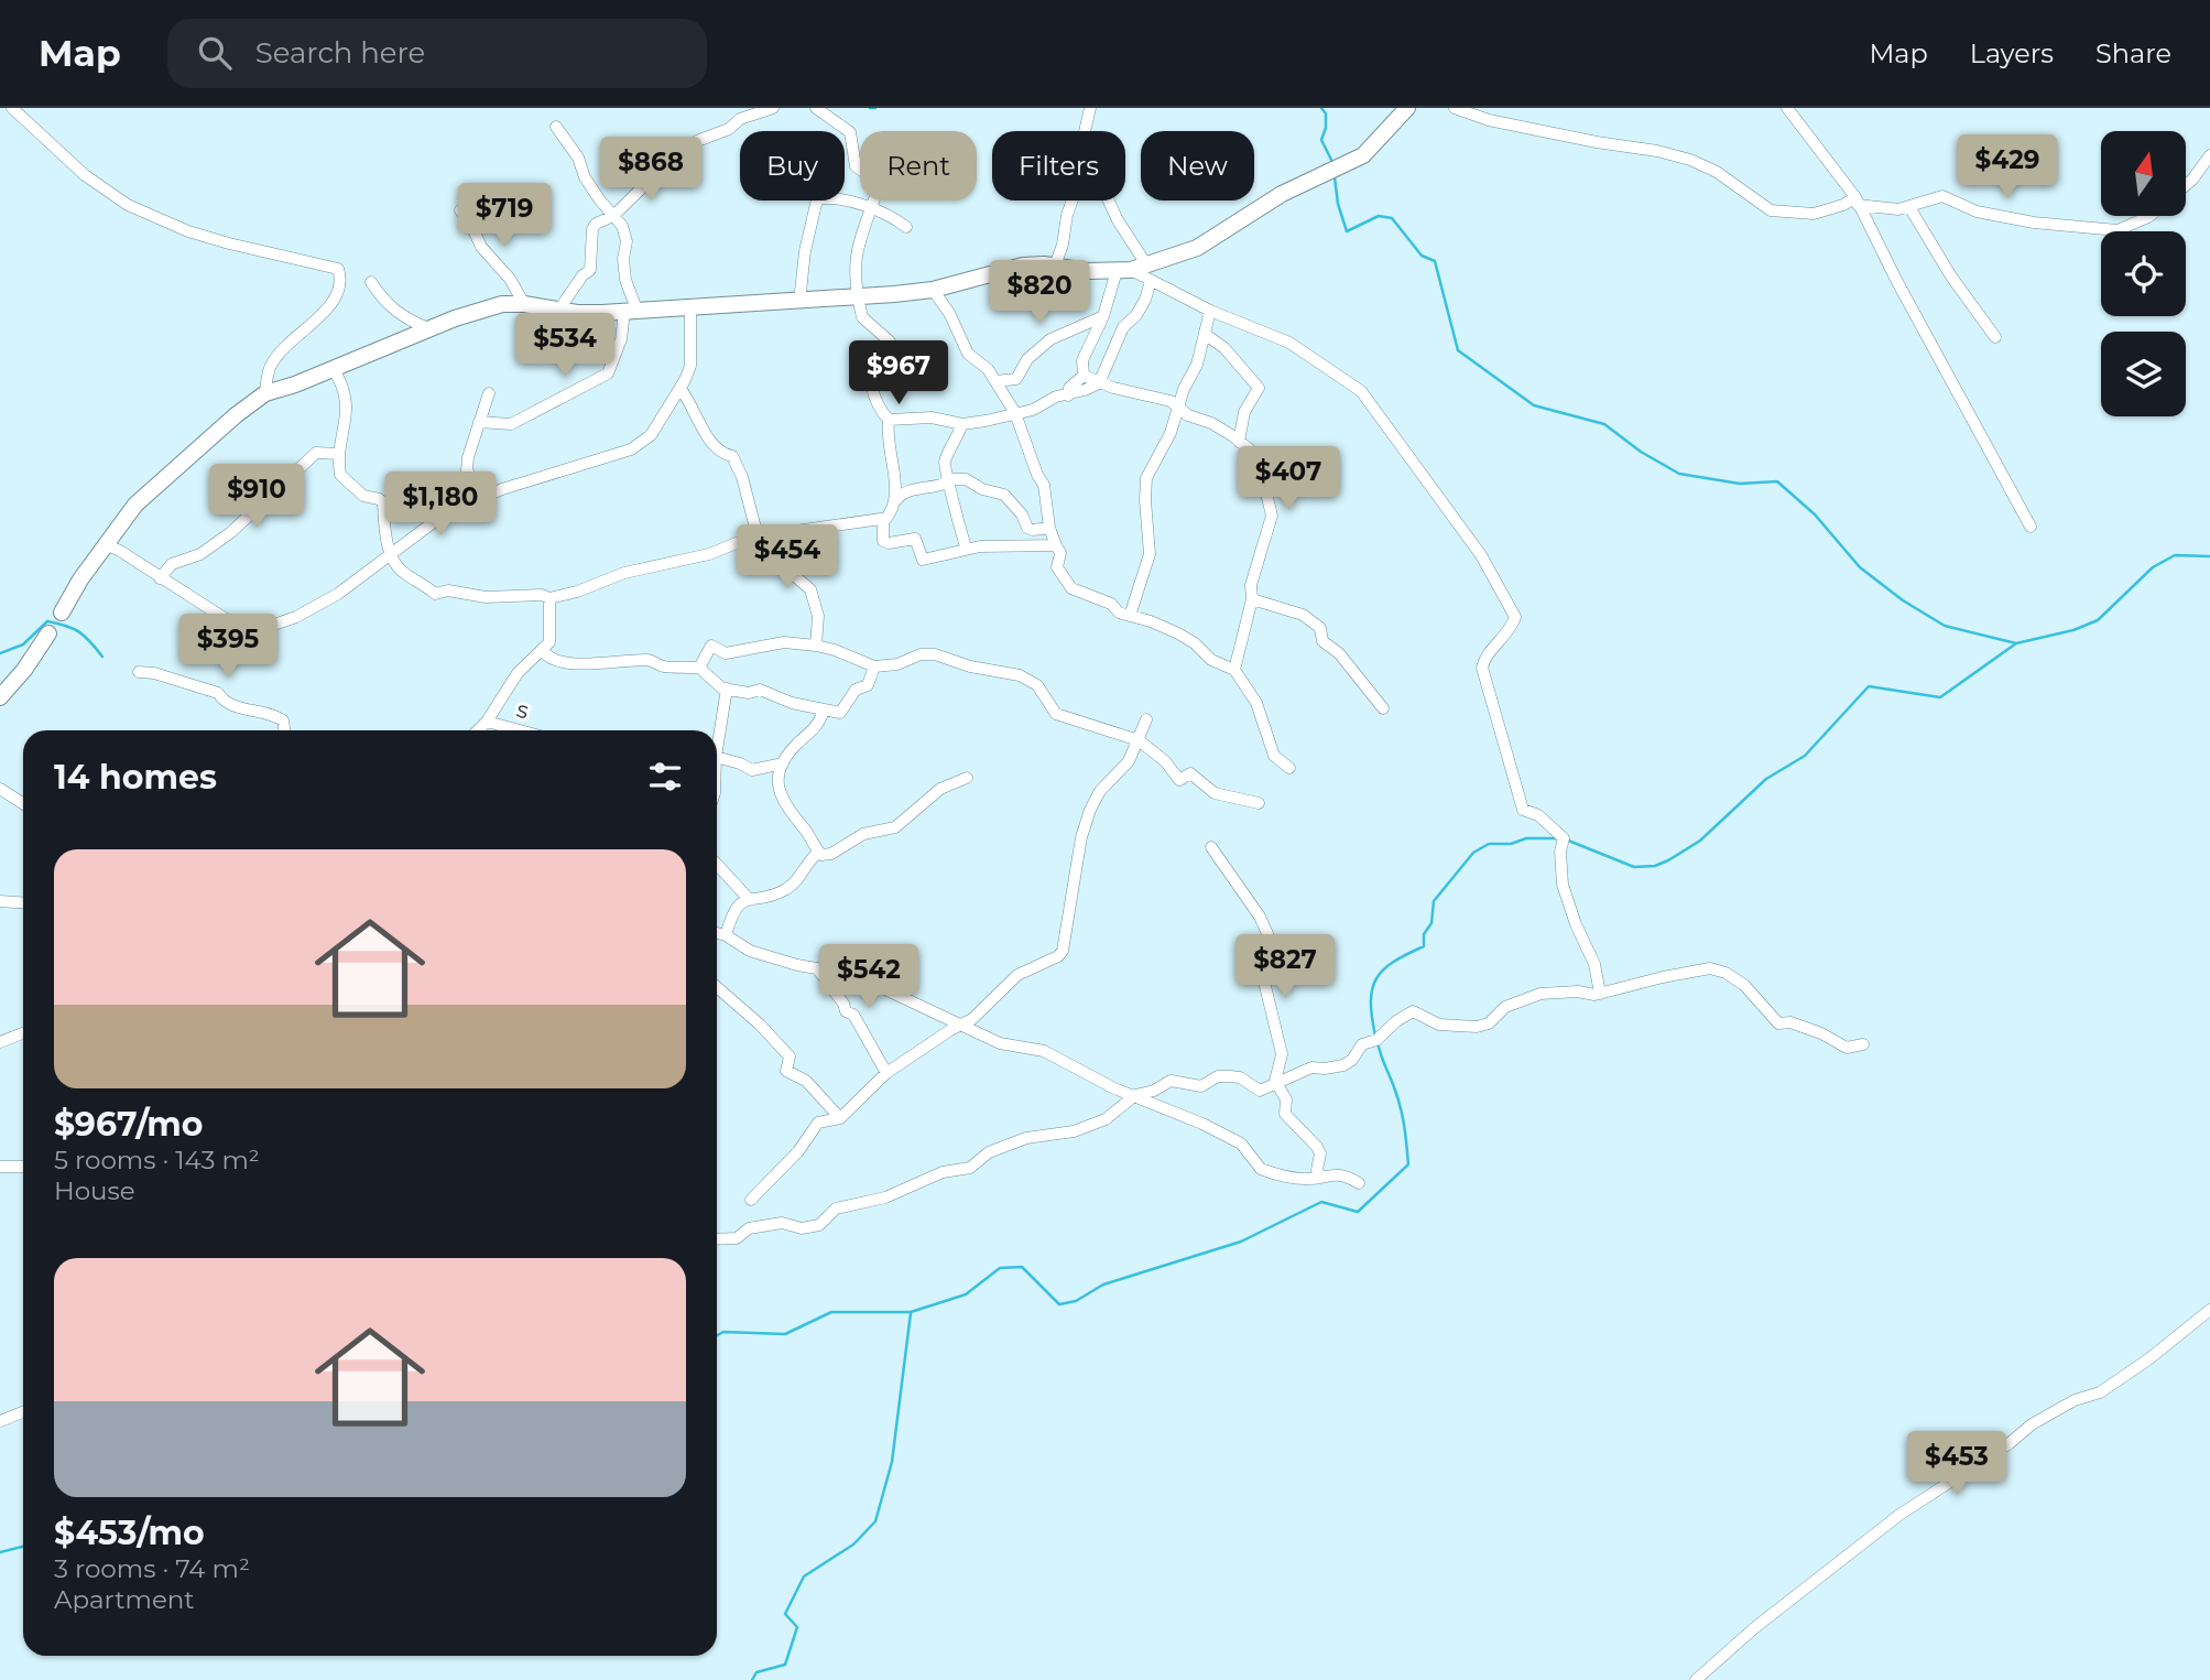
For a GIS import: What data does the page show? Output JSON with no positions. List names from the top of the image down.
{
  "streets": {
    "street": ["s"]
  },
  "north": "top",
  "page": {
    "header": "Map",
    "search": "Search here",
    "nav": ["Map", "Layers", "Share"],
    "chip": [
      "Buy",
      "Rent",
      "Filters",
      "New"
    ],
    "price": [
      "$429",
      "$868",
      "$719",
      "$820",
      "$534",
      "$967",
      "$407",
      "$910",
      "$1,180",
      "$454",
      "$395",
      "$827",
      "$542",
      "$453"
    ],
    "heading": "14 homes",
    "list": [
      {
        "name": "$967/mo",
        "note": "5 rooms · 143 m² · House"
      },
      {
        "name": "$453/mo",
        "note": "3 rooms · 74 m² · Apartment"
      }
    ]
  }
}
